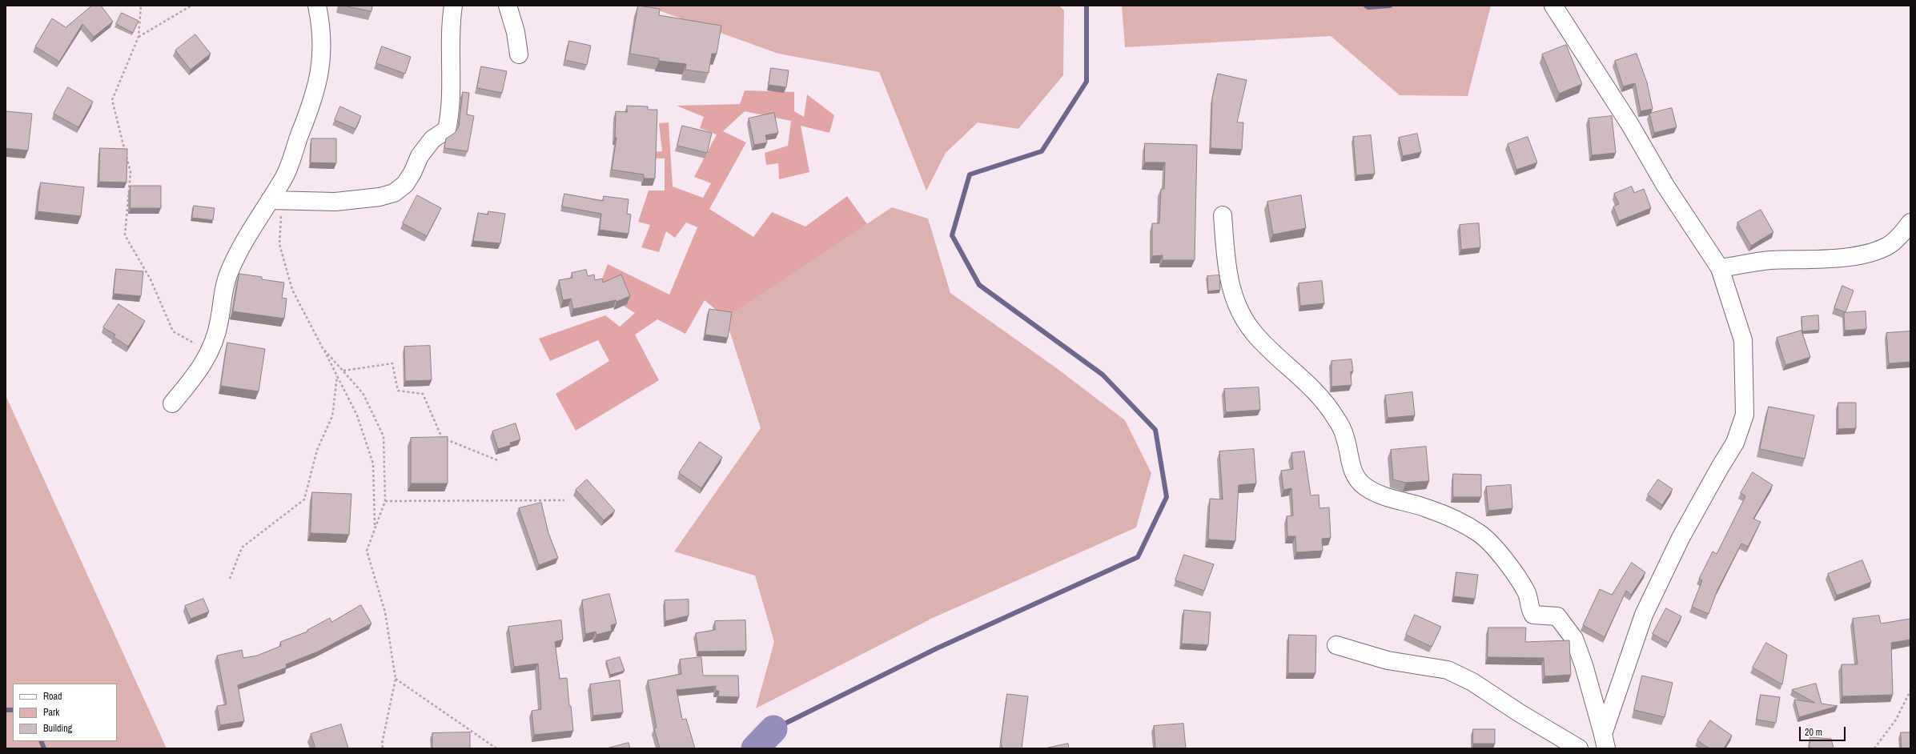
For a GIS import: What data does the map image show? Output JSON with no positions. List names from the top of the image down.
{
  "legend": ["Road", "Park", "Building"],
  "scale_bar": "20 m"
}
